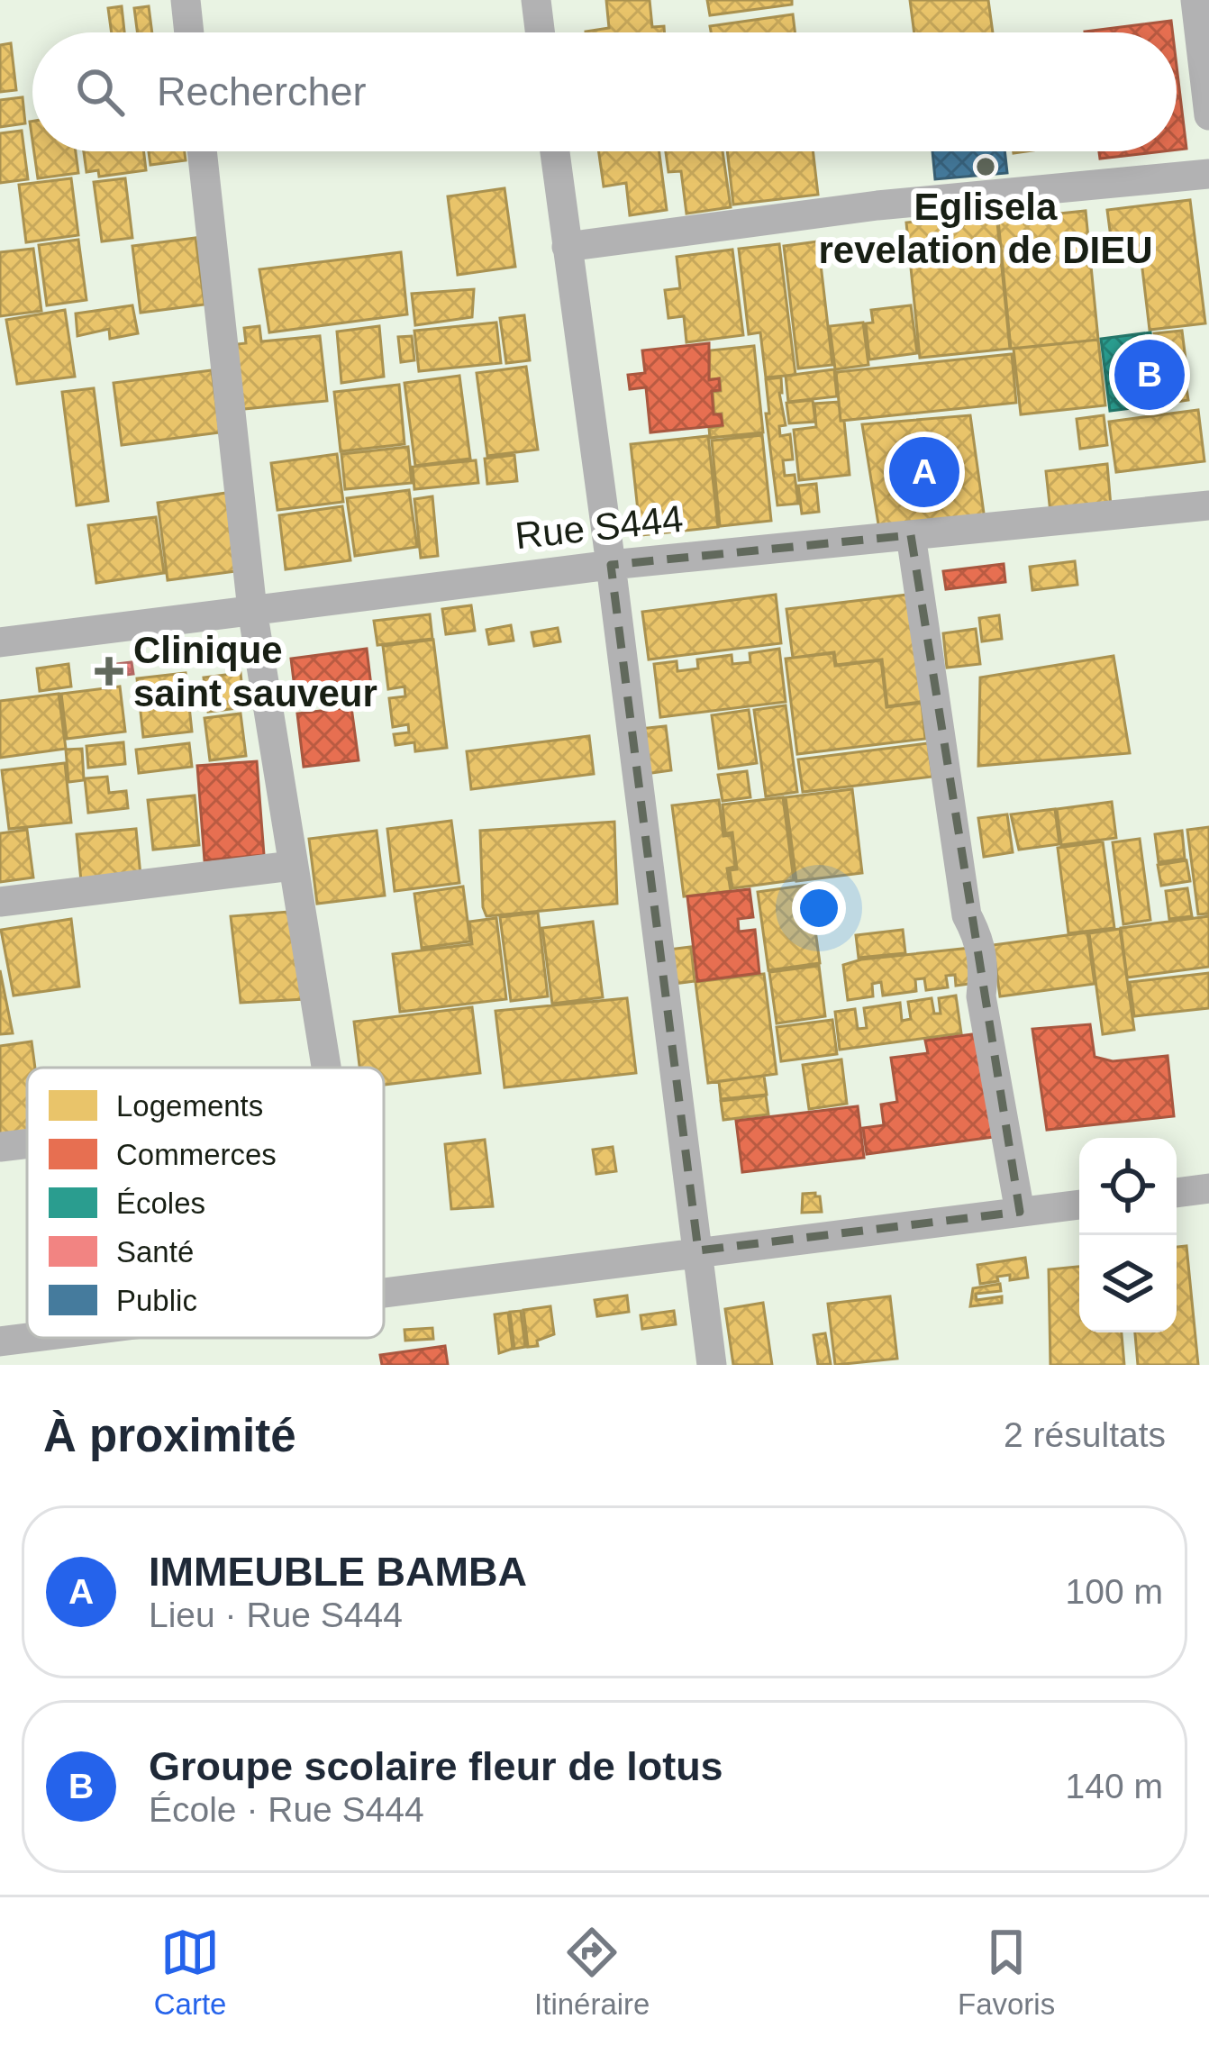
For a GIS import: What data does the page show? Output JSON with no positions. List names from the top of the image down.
{
  "streets": {
    "street": ["Rue S444"]
  },
  "places": {
    "other": ["Eglisela revelation de DIEU"],
    "health": ["Clinique saint sauveur"]
  },
  "legend": [
    "Logements",
    "Commerces",
    "Écoles",
    "Santé",
    "Public"
  ],
  "page": {
    "search": "Rechercher",
    "pins": ["B", "A"],
    "heading": ["À proximité", "2 résultats"],
    "list": [
      {
        "mark": "A",
        "name": "IMMEUBLE BAMBA",
        "note": "Lieu · Rue S444",
        "value": "100 m"
      },
      {
        "mark": "B",
        "name": "Groupe scolaire fleur de lotus",
        "note": "École · Rue S444",
        "value": "140 m"
      }
    ],
    "nav": ["Carte", "Itinéraire", "Favoris"]
  }
}
